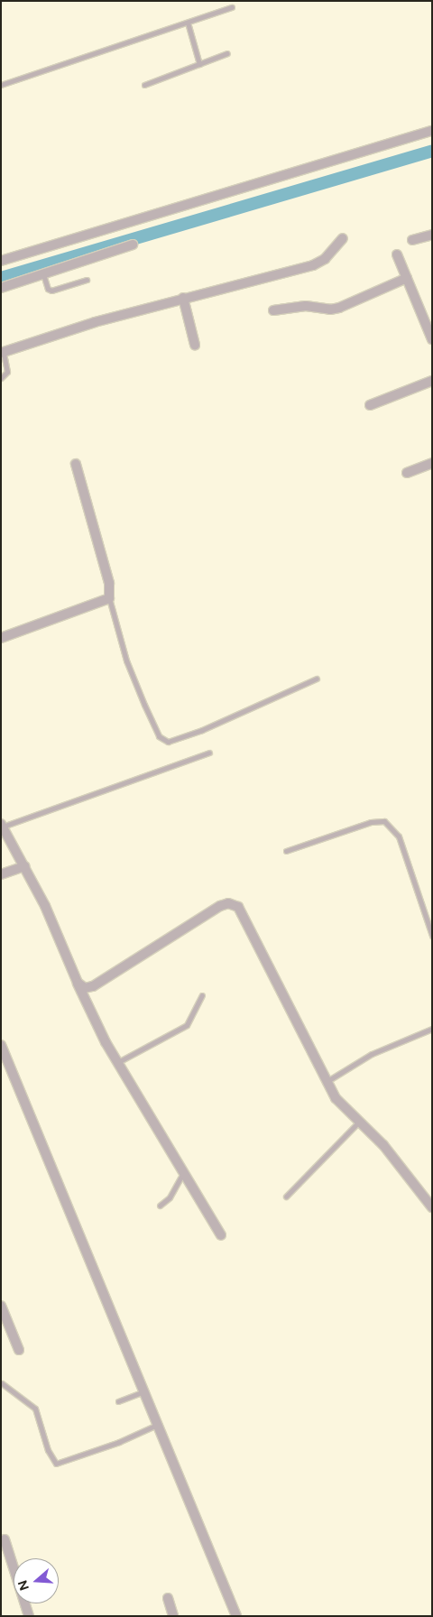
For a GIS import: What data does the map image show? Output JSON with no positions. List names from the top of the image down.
{
  "north": "left"
}
